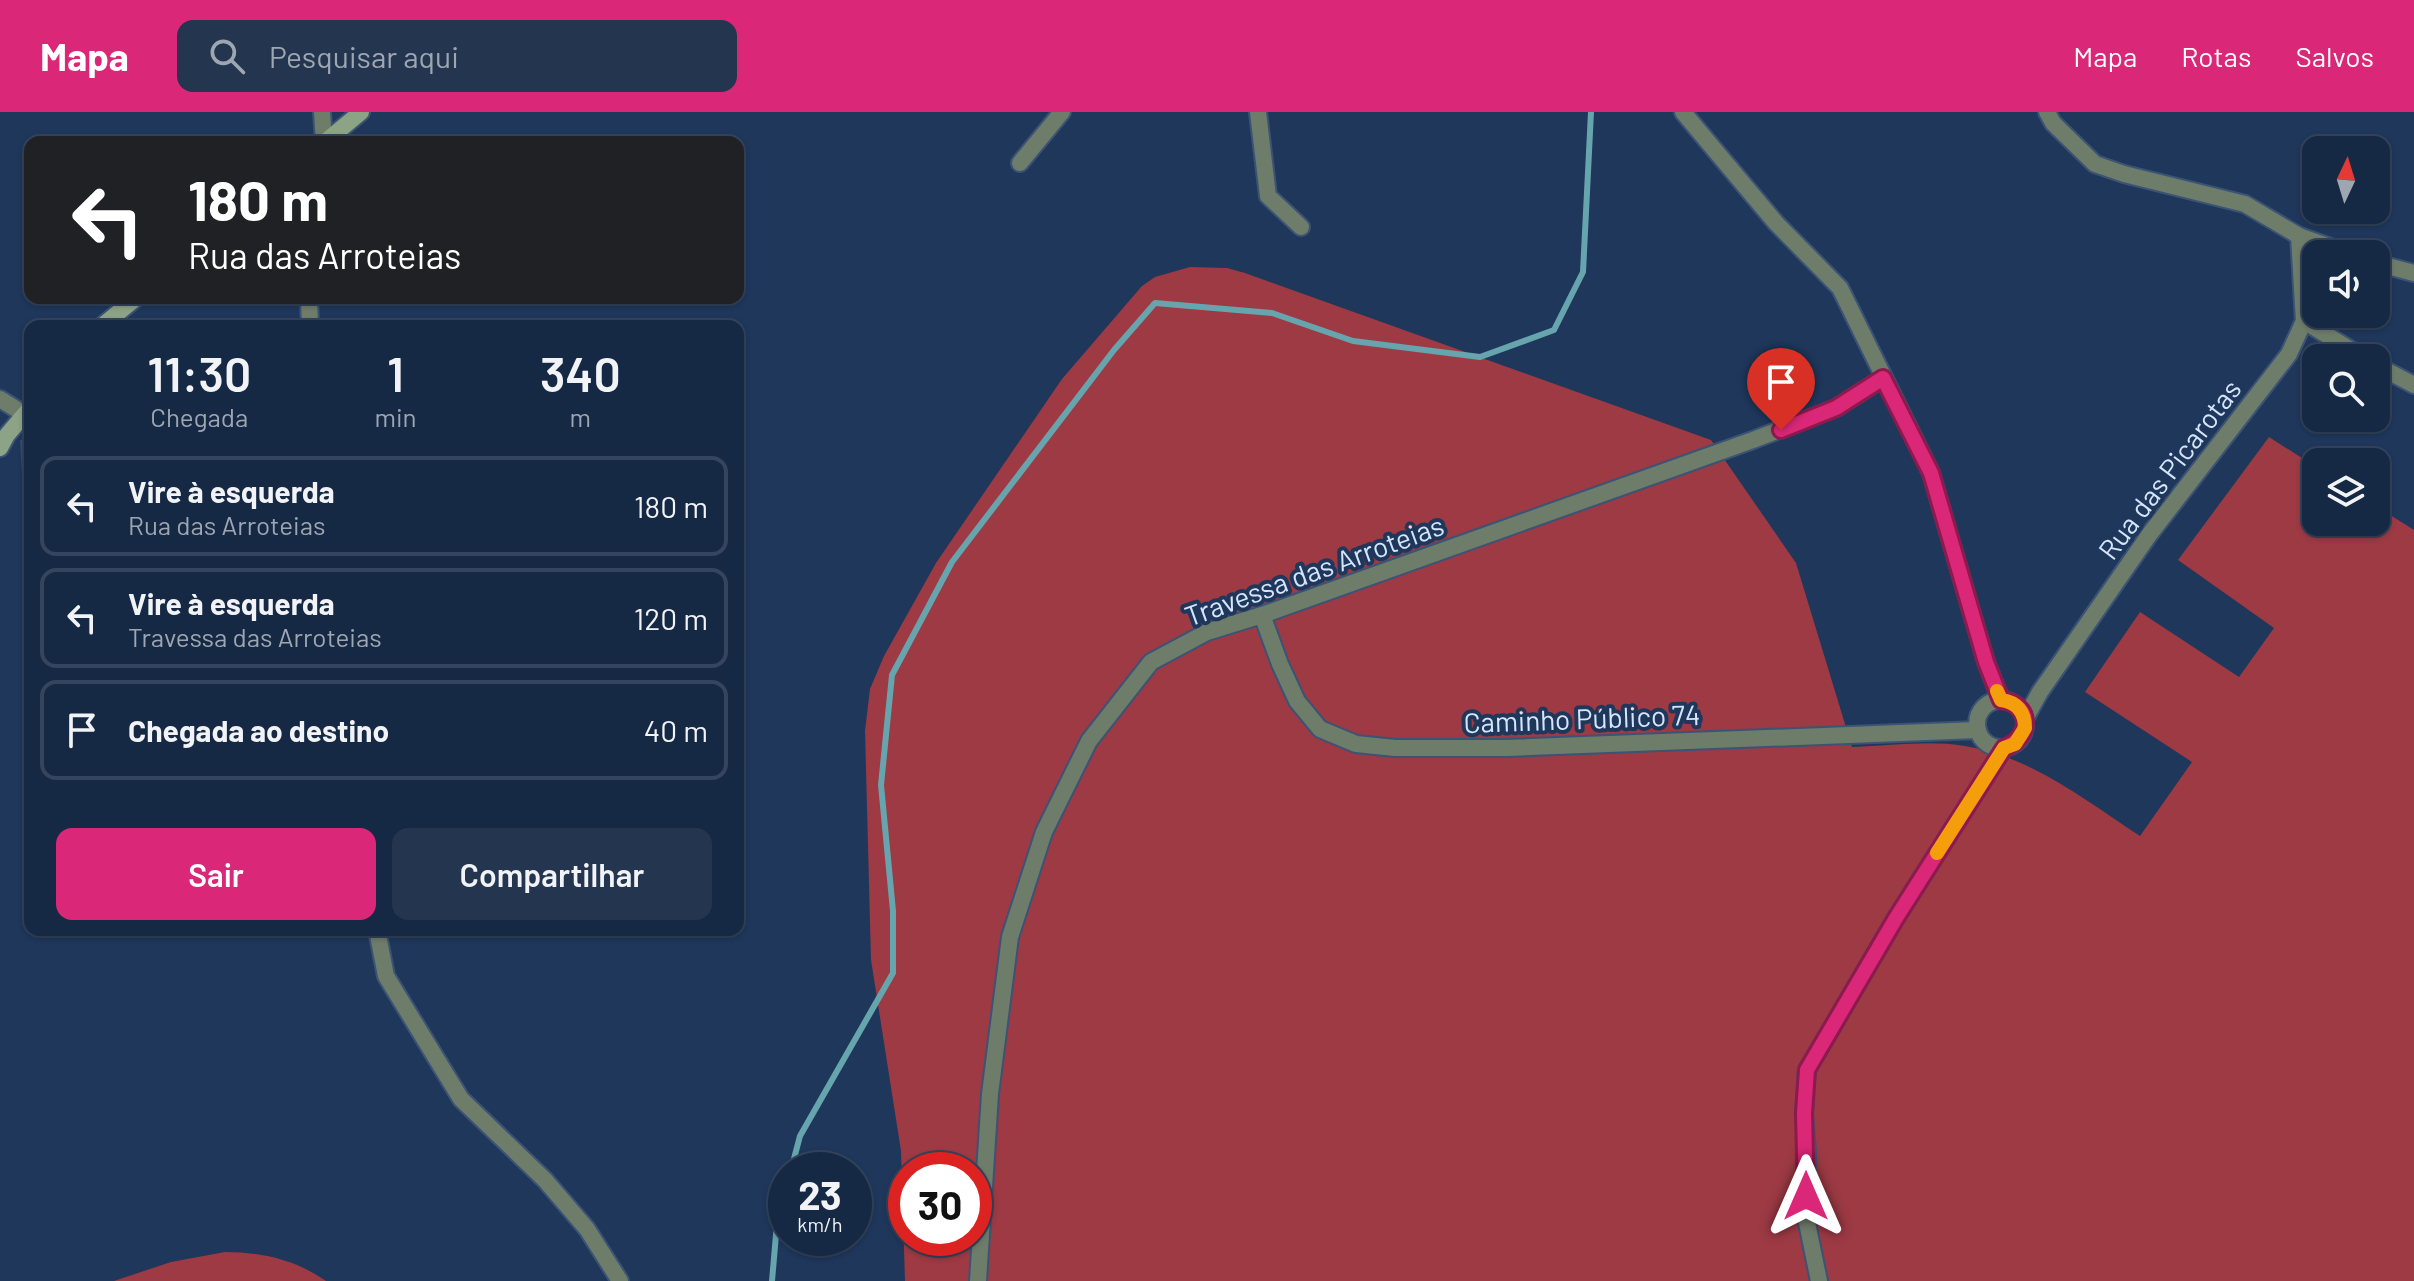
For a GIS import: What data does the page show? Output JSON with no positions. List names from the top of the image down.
{
  "streets": {
    "street": ["Rua das Picarotas", "Travessa das Arroteias", "Caminho Público 74"]
  },
  "crossings": [
    ["Rua das Picarotas", "Caminho Público 74"],
    ["Travessa das Arroteias", "Caminho Público 74"]
  ],
  "north": "top",
  "page": {
    "header": "Mapa",
    "search": "Pesquisar aqui",
    "nav": ["Mapa", "Rotas", "Salvos"],
    "turn": ["180 m", "Rua das Arroteias"],
    "eta": [
      "11:30",
      "Chegada",
      "1",
      "min",
      "340",
      "m"
    ],
    "list": [
      {
        "name": "Vire à esquerda",
        "note": "Rua das Arroteias",
        "value": "180 m"
      },
      {
        "name": "Vire à esquerda",
        "note": "Travessa das Arroteias",
        "value": "120 m"
      },
      {
        "name": "Chegada ao destino",
        "value": "40 m"
      }
    ],
    "buttons": ["Sair", "Compartilhar"],
    "speed": "23 km/h",
    "limit": "30"
  }
}
